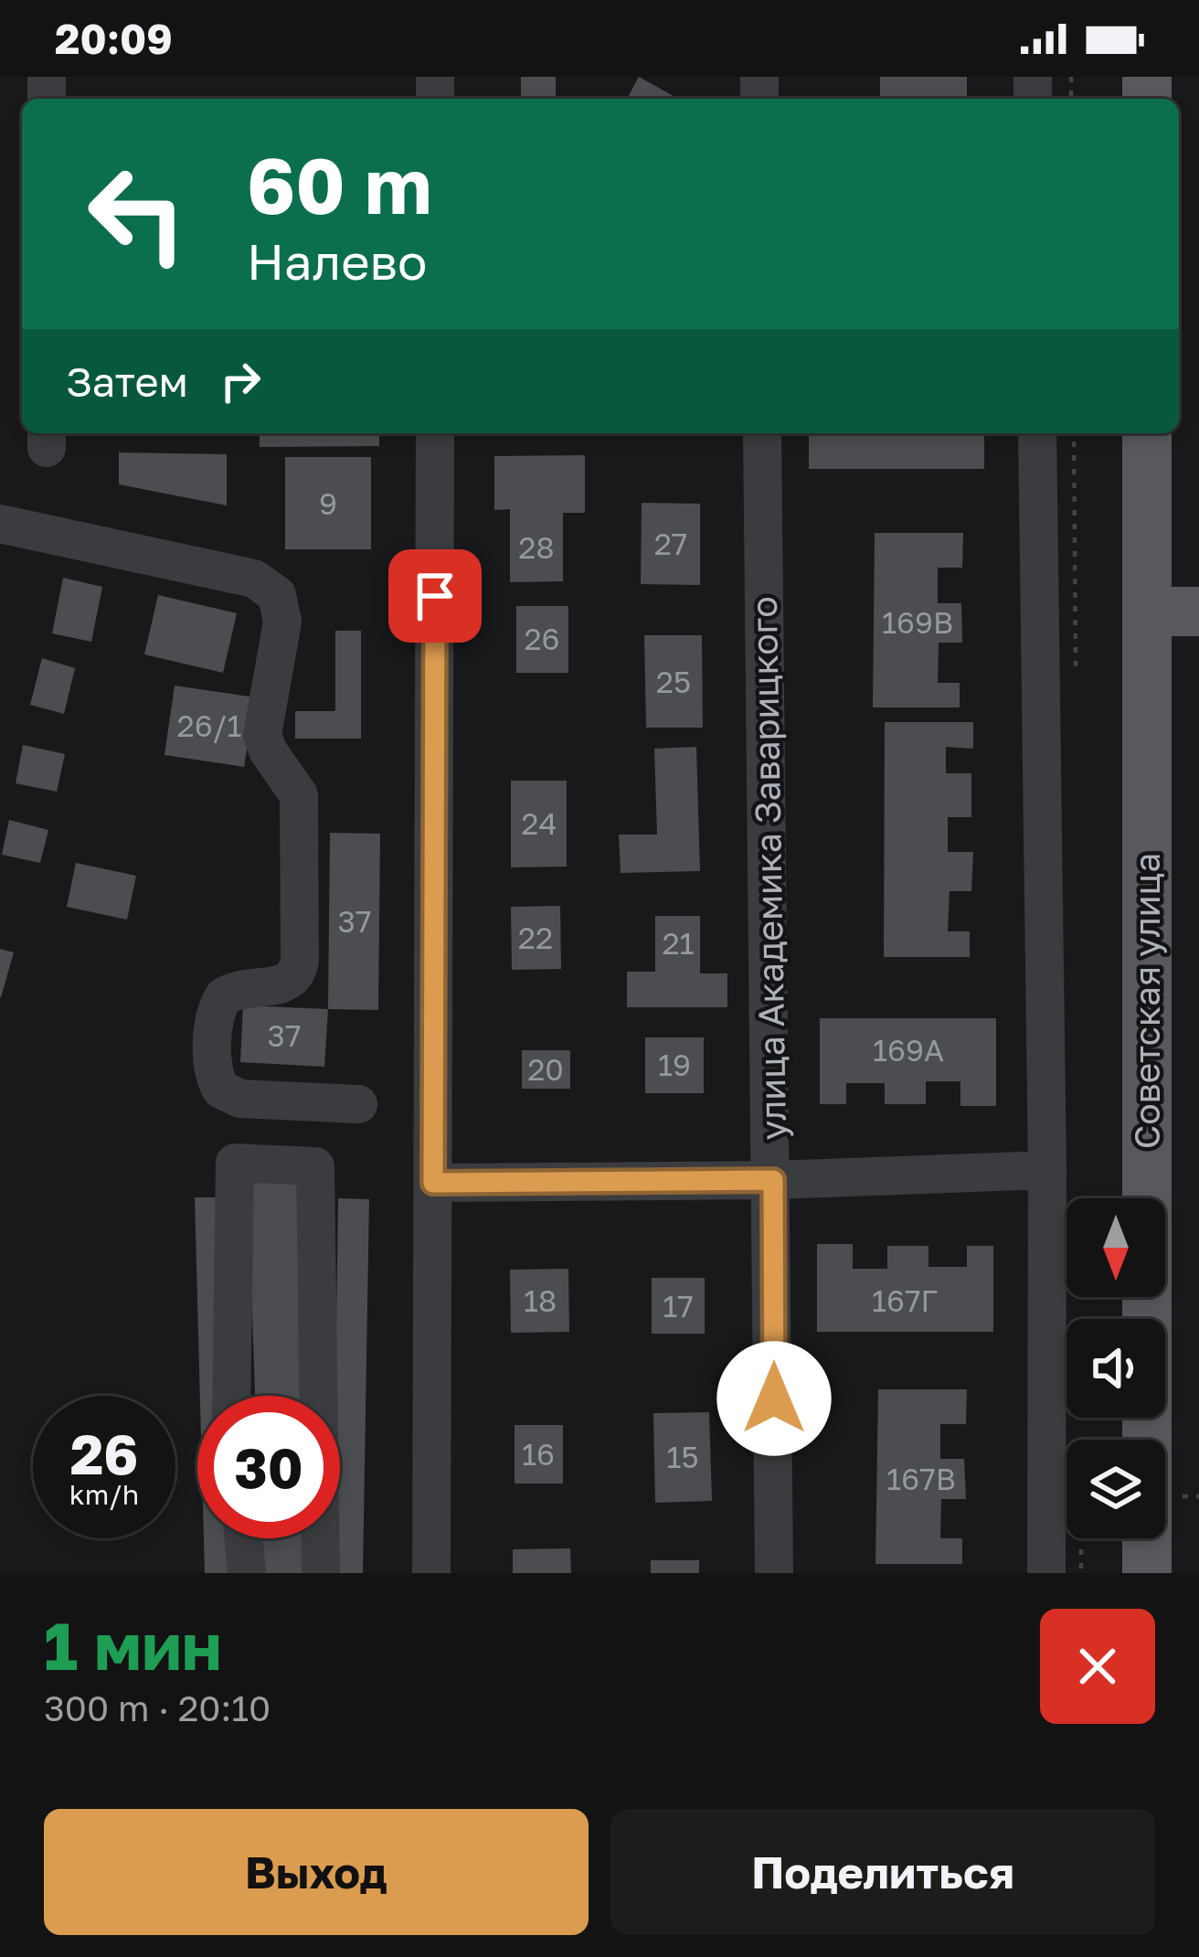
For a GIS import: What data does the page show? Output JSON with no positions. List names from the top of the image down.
{
  "streets": {
    "main road": ["Советская улица"],
    "street": ["улица Академика Заварицкого"]
  },
  "house_numbers": [
    "9",
    "27",
    "28",
    "169В",
    "26",
    "25",
    "26/1",
    "24",
    "37",
    "22",
    "21",
    "37",
    "169А",
    "19",
    "20",
    "18",
    "167Г",
    "17",
    "16",
    "15",
    "167В"
  ],
  "north": "bottom",
  "page": {
    "status": "20:09",
    "turn": ["60 m", "Налево"],
    "then": "Затем",
    "speed": "26 km/h",
    "limit": "30",
    "heading": ["1 мин", "300 m · 20:10"],
    "buttons": ["Выход", "Поделиться"]
  }
}
